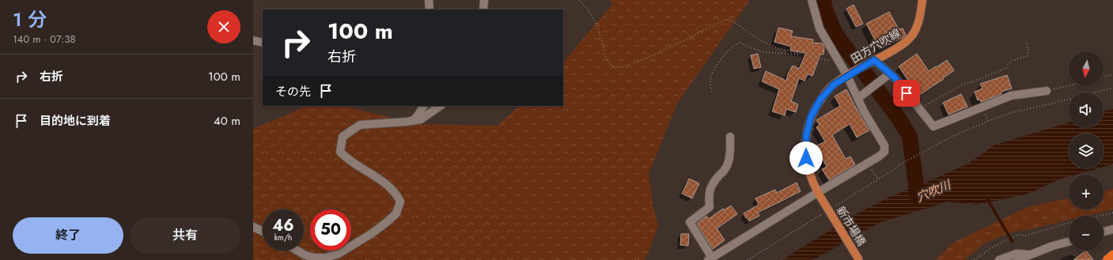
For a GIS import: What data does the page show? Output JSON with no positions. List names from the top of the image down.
{
  "streets": {
    "main road": ["田方穴吹線", "新市場橋"]
  },
  "crossings": [
    ["田方穴吹線", "新市場橋"]
  ],
  "water": ["穴吹川"],
  "north": "bottom",
  "page": {
    "heading": ["1 分", "140 m · 07:38"],
    "turn": ["100 m", "右折"],
    "map_buttons": ["+", "−"],
    "list": [
      {
        "name": "右折",
        "value": "100 m"
      },
      {
        "name": "目的地に到着",
        "value": "40 m"
      }
    ],
    "then": "その先",
    "speed": "46 km/h",
    "limit": "50",
    "buttons": ["終了", "共有"]
  }
}
